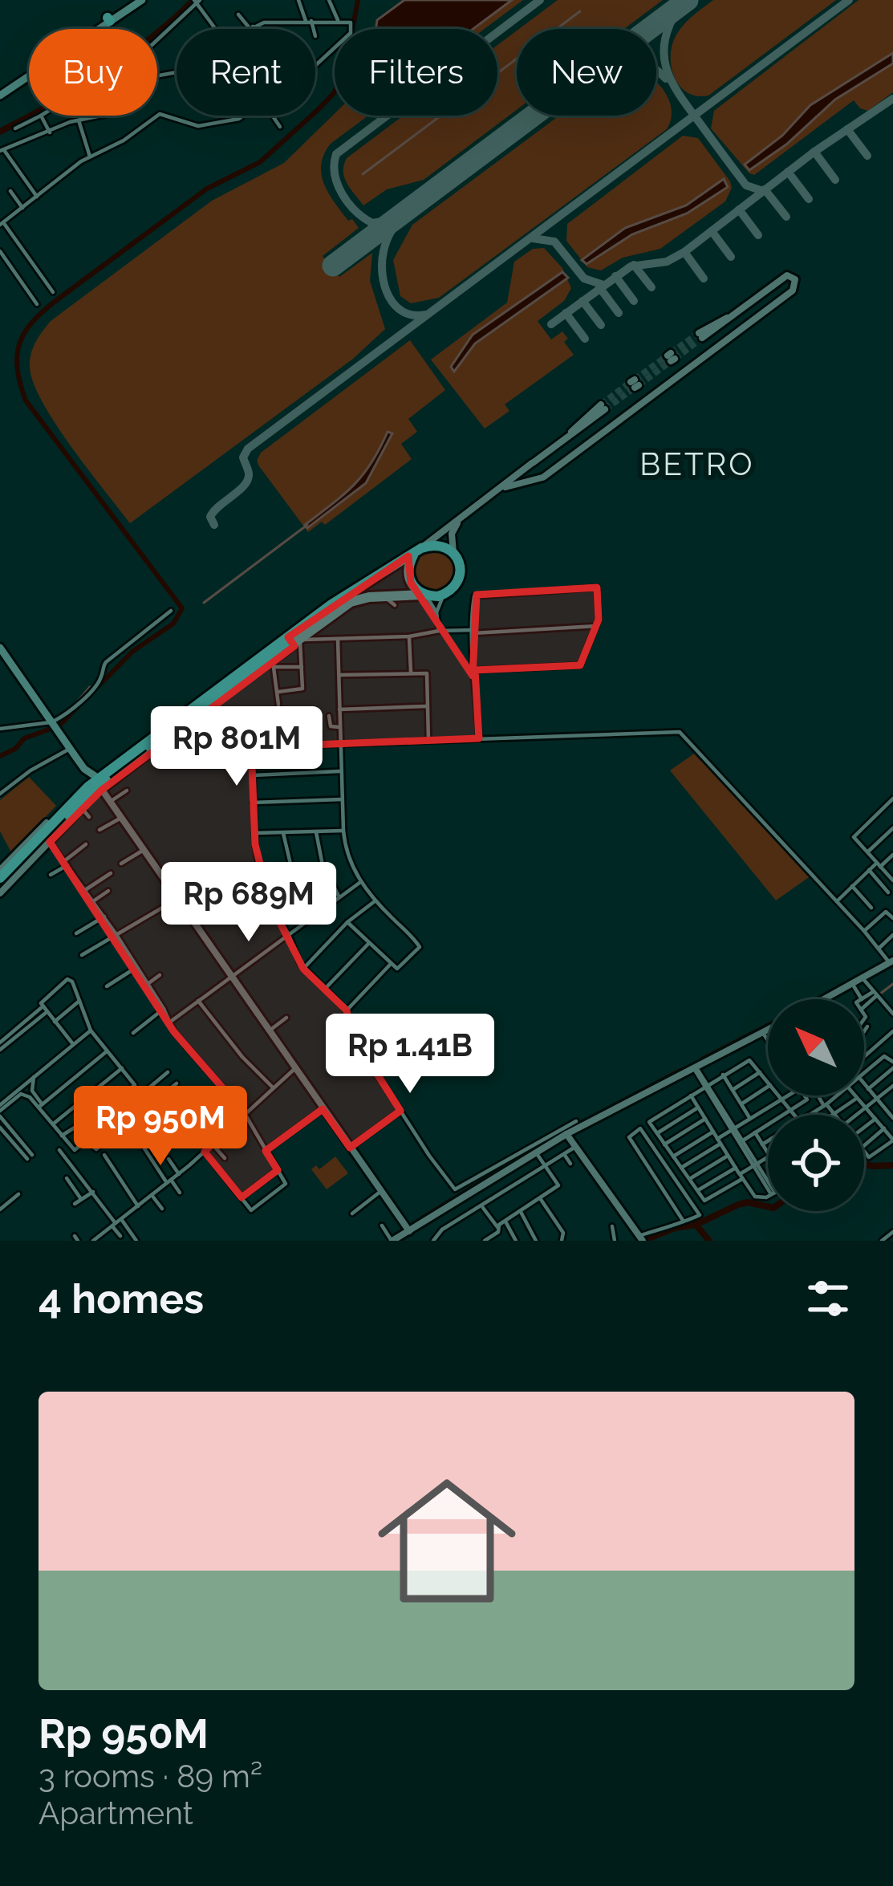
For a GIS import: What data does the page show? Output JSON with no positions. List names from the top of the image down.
{
  "districts": ["BETRO"],
  "north": "top left",
  "page": {
    "chip": [
      "Buy",
      "Rent",
      "Filters",
      "New"
    ],
    "price": [
      "Rp 801M",
      "Rp 689M",
      "Rp 1.41B",
      "Rp 950M"
    ],
    "heading": "4 homes",
    "list": [
      {
        "name": "Rp 950M",
        "note": "3 rooms · 89 m² · Apartment"
      }
    ]
  }
}
